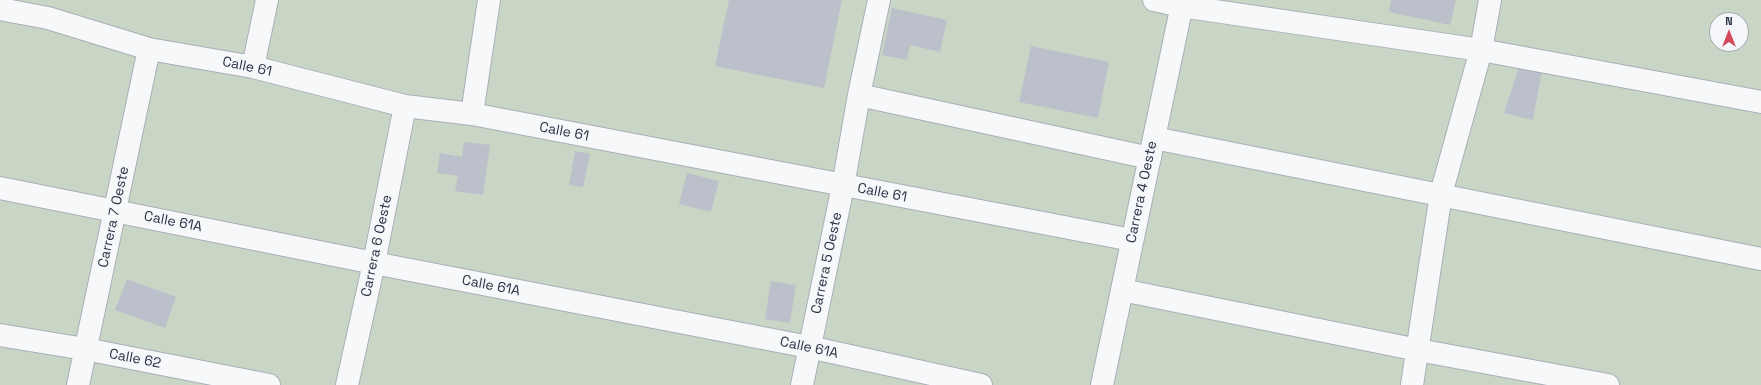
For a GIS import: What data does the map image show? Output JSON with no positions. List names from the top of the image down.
{
  "streets": {
    "street": [
      "Calle 61",
      "Carrera 4 Oeste",
      "Carrera 7 Oeste",
      "Calle 61A",
      "Carrera 6 Oeste",
      "Carrera 5 Oeste",
      "Calle 62"
    ]
  },
  "crossings": [
    ["Calle 61", "Carrera 4 Oeste"],
    ["Calle 61", "Carrera 7 Oeste"],
    ["Calle 61", "Carrera 6 Oeste"],
    ["Calle 61", "Carrera 5 Oeste"],
    ["Carrera 7 Oeste", "Calle 61A"],
    ["Carrera 7 Oeste", "Calle 62"],
    ["Calle 61A", "Carrera 6 Oeste"],
    ["Calle 61A", "Carrera 5 Oeste"]
  ],
  "north": "top"
}
